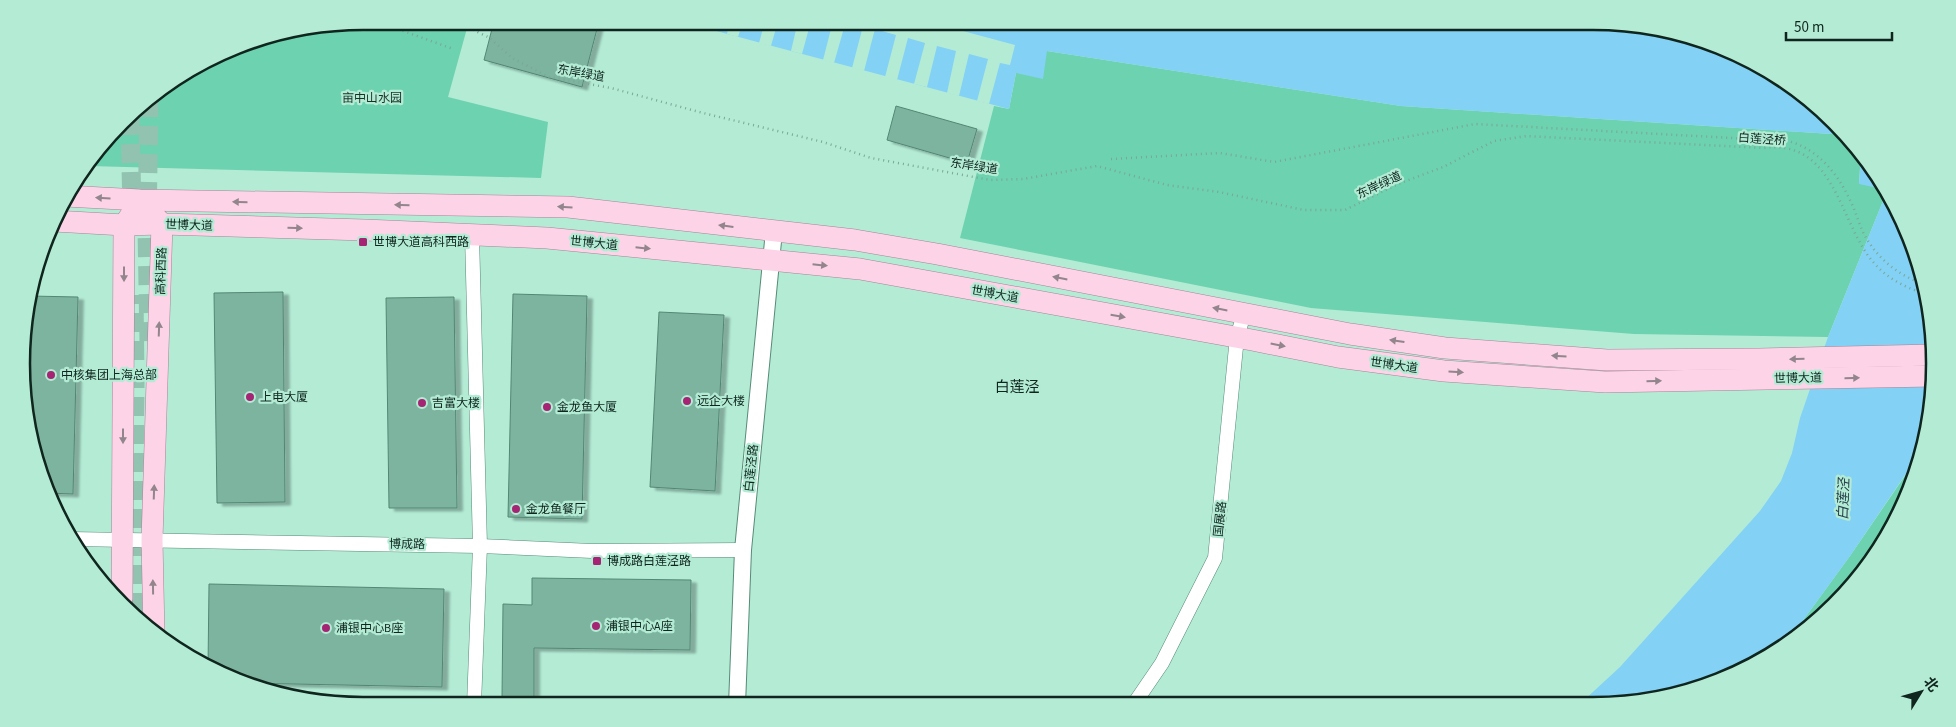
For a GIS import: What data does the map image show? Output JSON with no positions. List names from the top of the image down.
{
  "streets": {
    "main road": ["世博大道", "高科西路"],
    "street": ["白莲泾路", "国展路", "博成路"],
    "path": ["东岸绿道", "白莲泾桥"]
  },
  "crossings": [
    ["东岸绿道", "白莲泾桥"],
    ["世博大道", "高科西路"],
    ["世博大道", "白莲泾路"],
    ["世博大道", "国展路"],
    ["高科西路", "博成路"],
    ["白莲泾路", "博成路"]
  ],
  "districts": ["白莲泾"],
  "water": ["白莲泾"],
  "parks": ["亩中山水园"],
  "places": {
    "transit": ["世博大道高科西路", "博成路白莲泾路"],
    "other": [
      "中核集团上海总部",
      "上电大厦",
      "远企大楼",
      "吉富大楼",
      "金龙鱼大厦",
      "金龙鱼餐厅",
      "浦银中心A座",
      "浦银中心B座"
    ]
  },
  "scale_bar": "50 m",
  "north": "top right"
}
